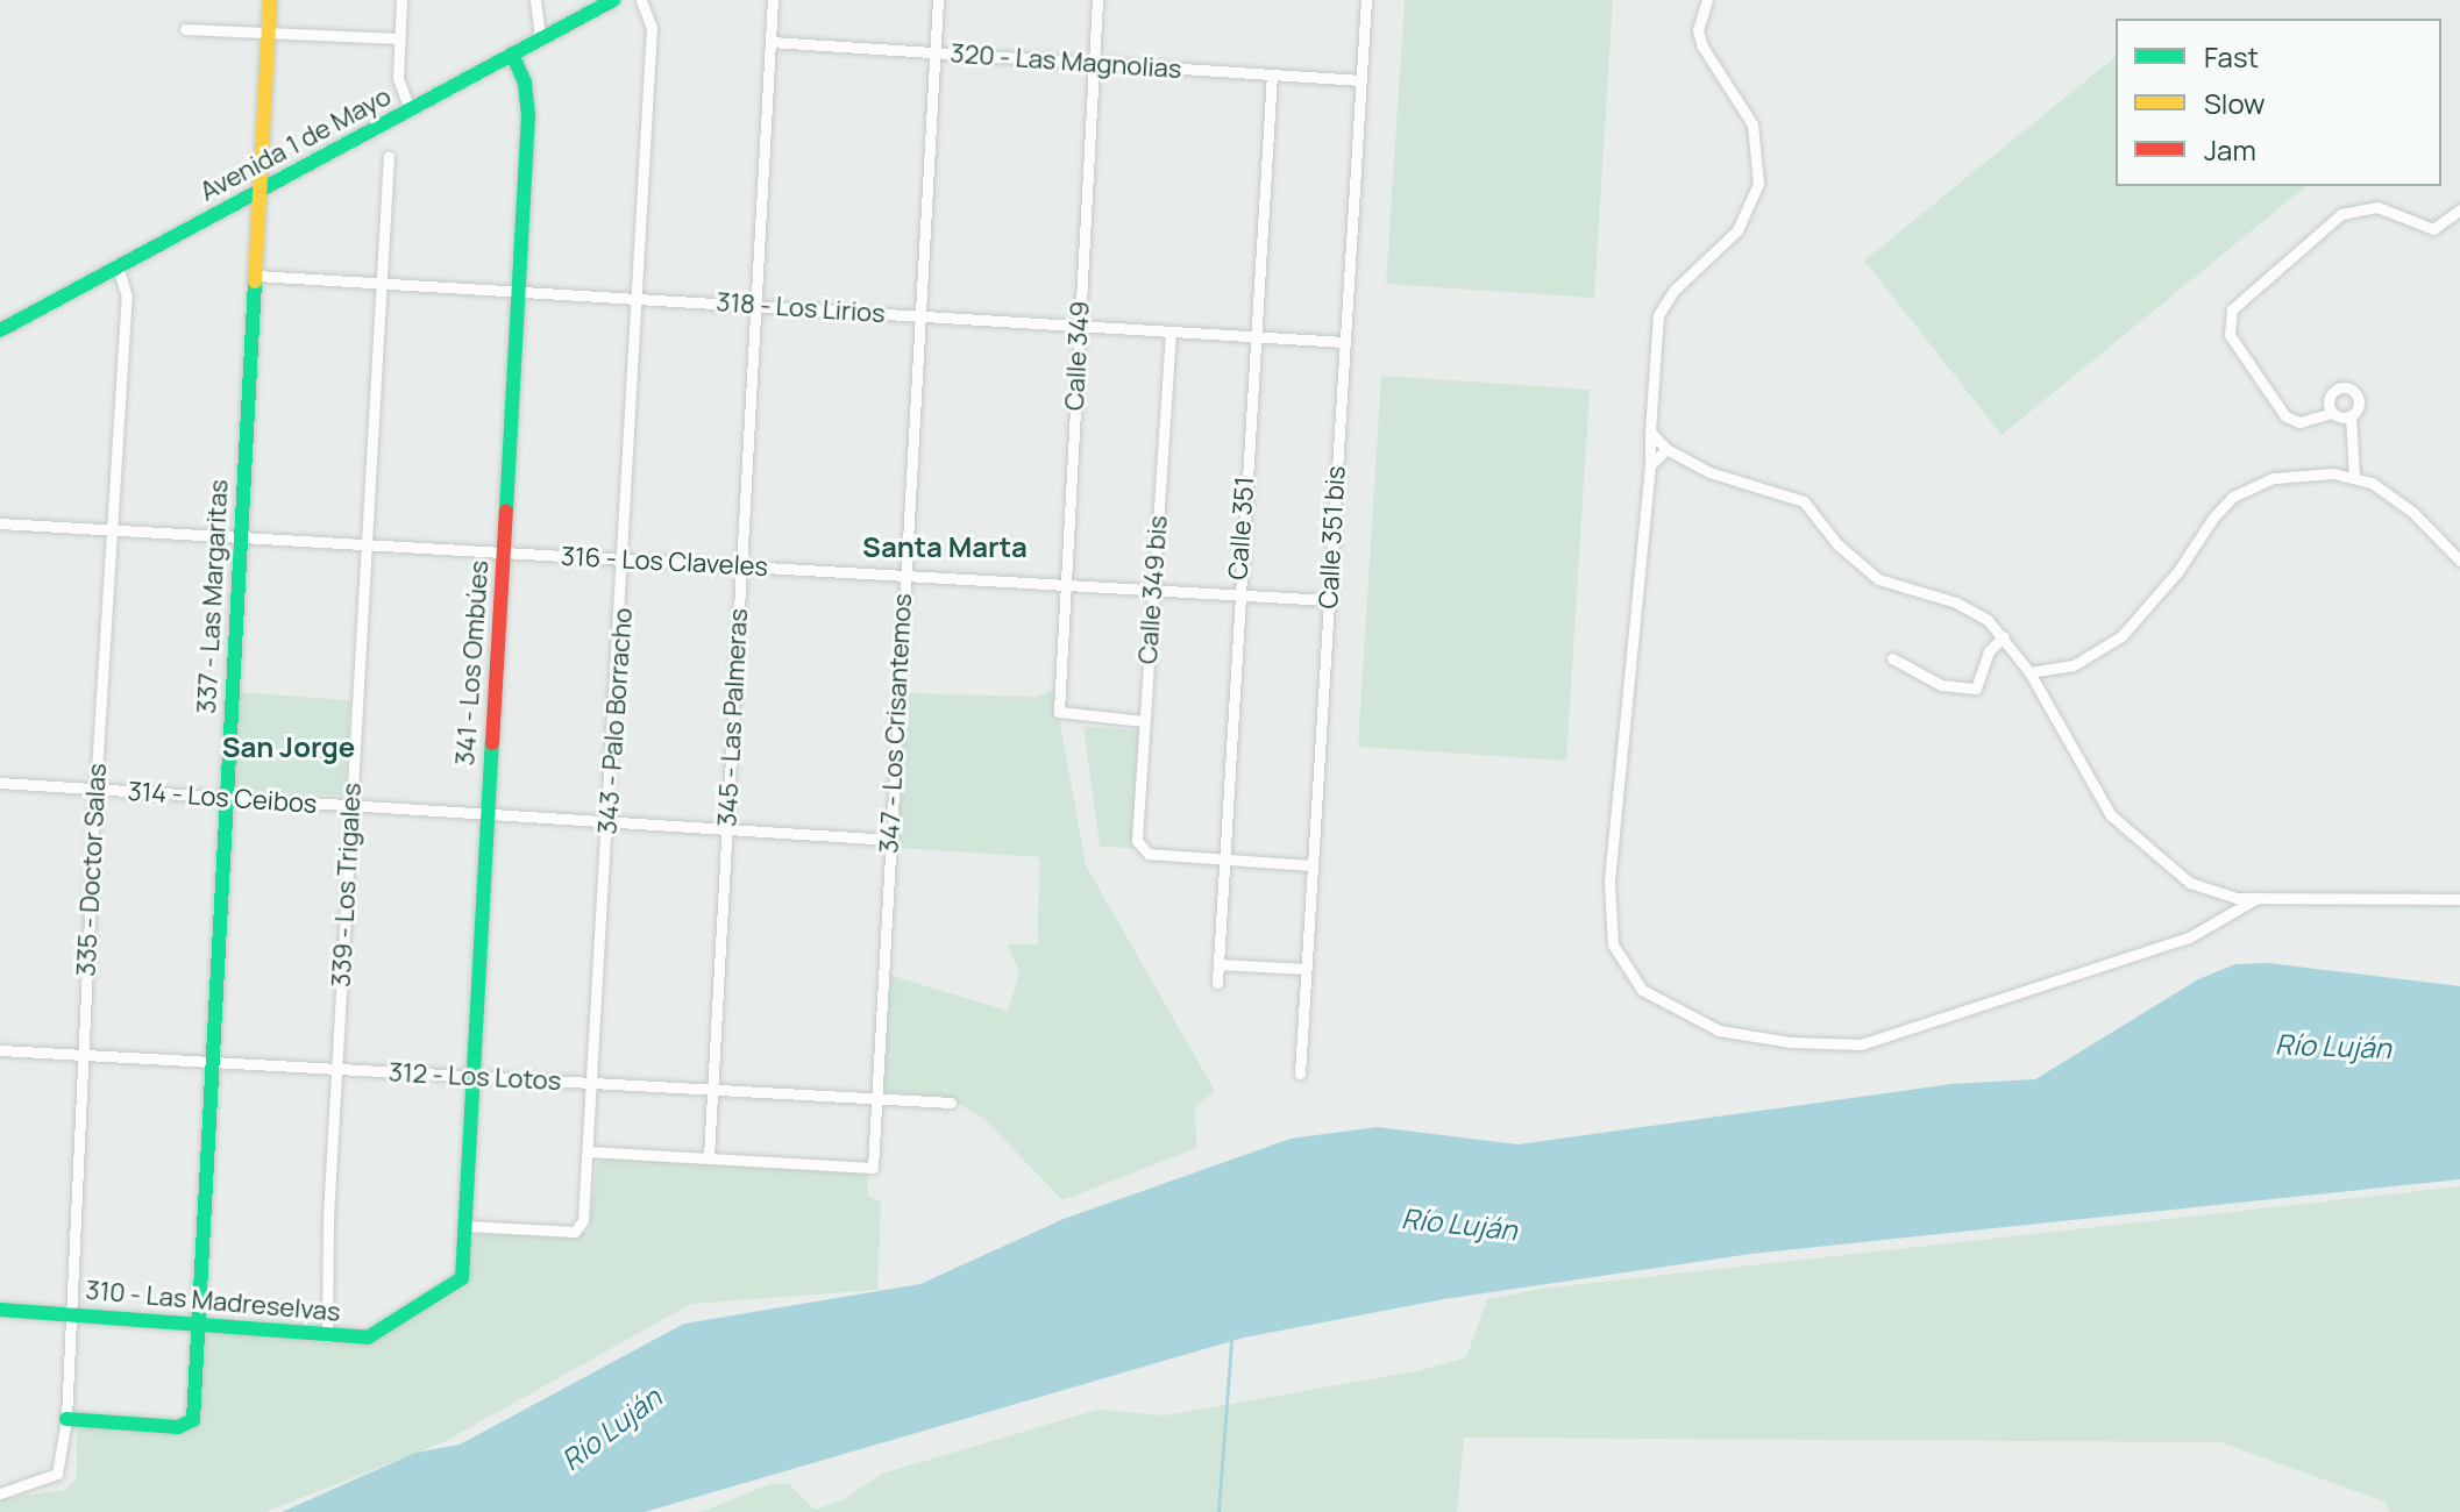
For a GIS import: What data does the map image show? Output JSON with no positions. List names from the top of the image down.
{
  "streets": {
    "street": [
      "320 - Las Magnolias",
      "Avenida 1 de Mayo",
      "318 - Los Lirios",
      "Calle 349",
      "Calle 351",
      "Calle 351 bis",
      "316 - Los Claveles",
      "Calle 349 bis",
      "337 - Las Margaritas",
      "341 - Los Ombúes",
      "345 - Las Palmeras",
      "343 - Palo Borracho",
      "347 - Los Crisantemos",
      "314 - Los Ceibos",
      "335 - Doctor Salas",
      "339 - Los Trigales",
      "312 - Los Lotos",
      "310 - Las Madreselvas"
    ]
  },
  "crossings": [
    ["320 - Las Magnolias", "Calle 349"],
    ["320 - Las Magnolias", "Calle 351"],
    ["320 - Las Magnolias", "Calle 351 bis"],
    ["320 - Las Magnolias", "345 - Las Palmeras"],
    ["320 - Las Magnolias", "347 - Los Crisantemos"],
    ["Avenida 1 de Mayo", "337 - Las Margaritas"],
    ["Avenida 1 de Mayo", "341 - Los Ombúes"],
    ["Avenida 1 de Mayo", "335 - Doctor Salas"],
    ["318 - Los Lirios", "Calle 349"],
    ["318 - Los Lirios", "Calle 351"],
    ["318 - Los Lirios", "Calle 351 bis"],
    ["318 - Los Lirios", "Calle 349 bis"],
    ["318 - Los Lirios", "337 - Las Margaritas"],
    ["318 - Los Lirios", "341 - Los Ombúes"],
    ["318 - Los Lirios", "345 - Las Palmeras"],
    ["318 - Los Lirios", "343 - Palo Borracho"],
    ["318 - Los Lirios", "347 - Los Crisantemos"],
    ["318 - Los Lirios", "339 - Los Trigales"],
    ["Calle 349", "316 - Los Claveles"],
    ["Calle 349", "Calle 349 bis"],
    ["Calle 351", "316 - Los Claveles"],
    ["Calle 351", "Calle 349 bis"],
    ["Calle 351 bis", "316 - Los Claveles"],
    ["316 - Los Claveles", "Calle 349 bis"],
    ["316 - Los Claveles", "337 - Las Margaritas"],
    ["316 - Los Claveles", "341 - Los Ombúes"],
    ["316 - Los Claveles", "345 - Las Palmeras"],
    ["316 - Los Claveles", "343 - Palo Borracho"],
    ["316 - Los Claveles", "347 - Los Crisantemos"],
    ["316 - Los Claveles", "335 - Doctor Salas"],
    ["316 - Los Claveles", "339 - Los Trigales"],
    ["337 - Las Margaritas", "314 - Los Ceibos"],
    ["337 - Las Margaritas", "335 - Doctor Salas"],
    ["337 - Las Margaritas", "312 - Los Lotos"],
    ["337 - Las Margaritas", "310 - Las Madreselvas"],
    ["341 - Los Ombúes", "343 - Palo Borracho"],
    ["341 - Los Ombúes", "314 - Los Ceibos"],
    ["341 - Los Ombúes", "312 - Los Lotos"],
    ["341 - Los Ombúes", "310 - Las Madreselvas"],
    ["345 - Las Palmeras", "347 - Los Crisantemos"],
    ["345 - Las Palmeras", "314 - Los Ceibos"],
    ["345 - Las Palmeras", "312 - Los Lotos"],
    ["343 - Palo Borracho", "314 - Los Ceibos"],
    ["343 - Palo Borracho", "312 - Los Lotos"],
    ["347 - Los Crisantemos", "314 - Los Ceibos"],
    ["347 - Los Crisantemos", "312 - Los Lotos"],
    ["314 - Los Ceibos", "335 - Doctor Salas"],
    ["314 - Los Ceibos", "339 - Los Trigales"],
    ["335 - Doctor Salas", "312 - Los Lotos"],
    ["335 - Doctor Salas", "310 - Las Madreselvas"],
    ["339 - Los Trigales", "312 - Los Lotos"],
    ["339 - Los Trigales", "310 - Las Madreselvas"]
  ],
  "districts": ["Santa Marta", "San Jorge"],
  "water": ["Río Luján"],
  "legend": ["Fast", "Slow", "Jam"]
}
